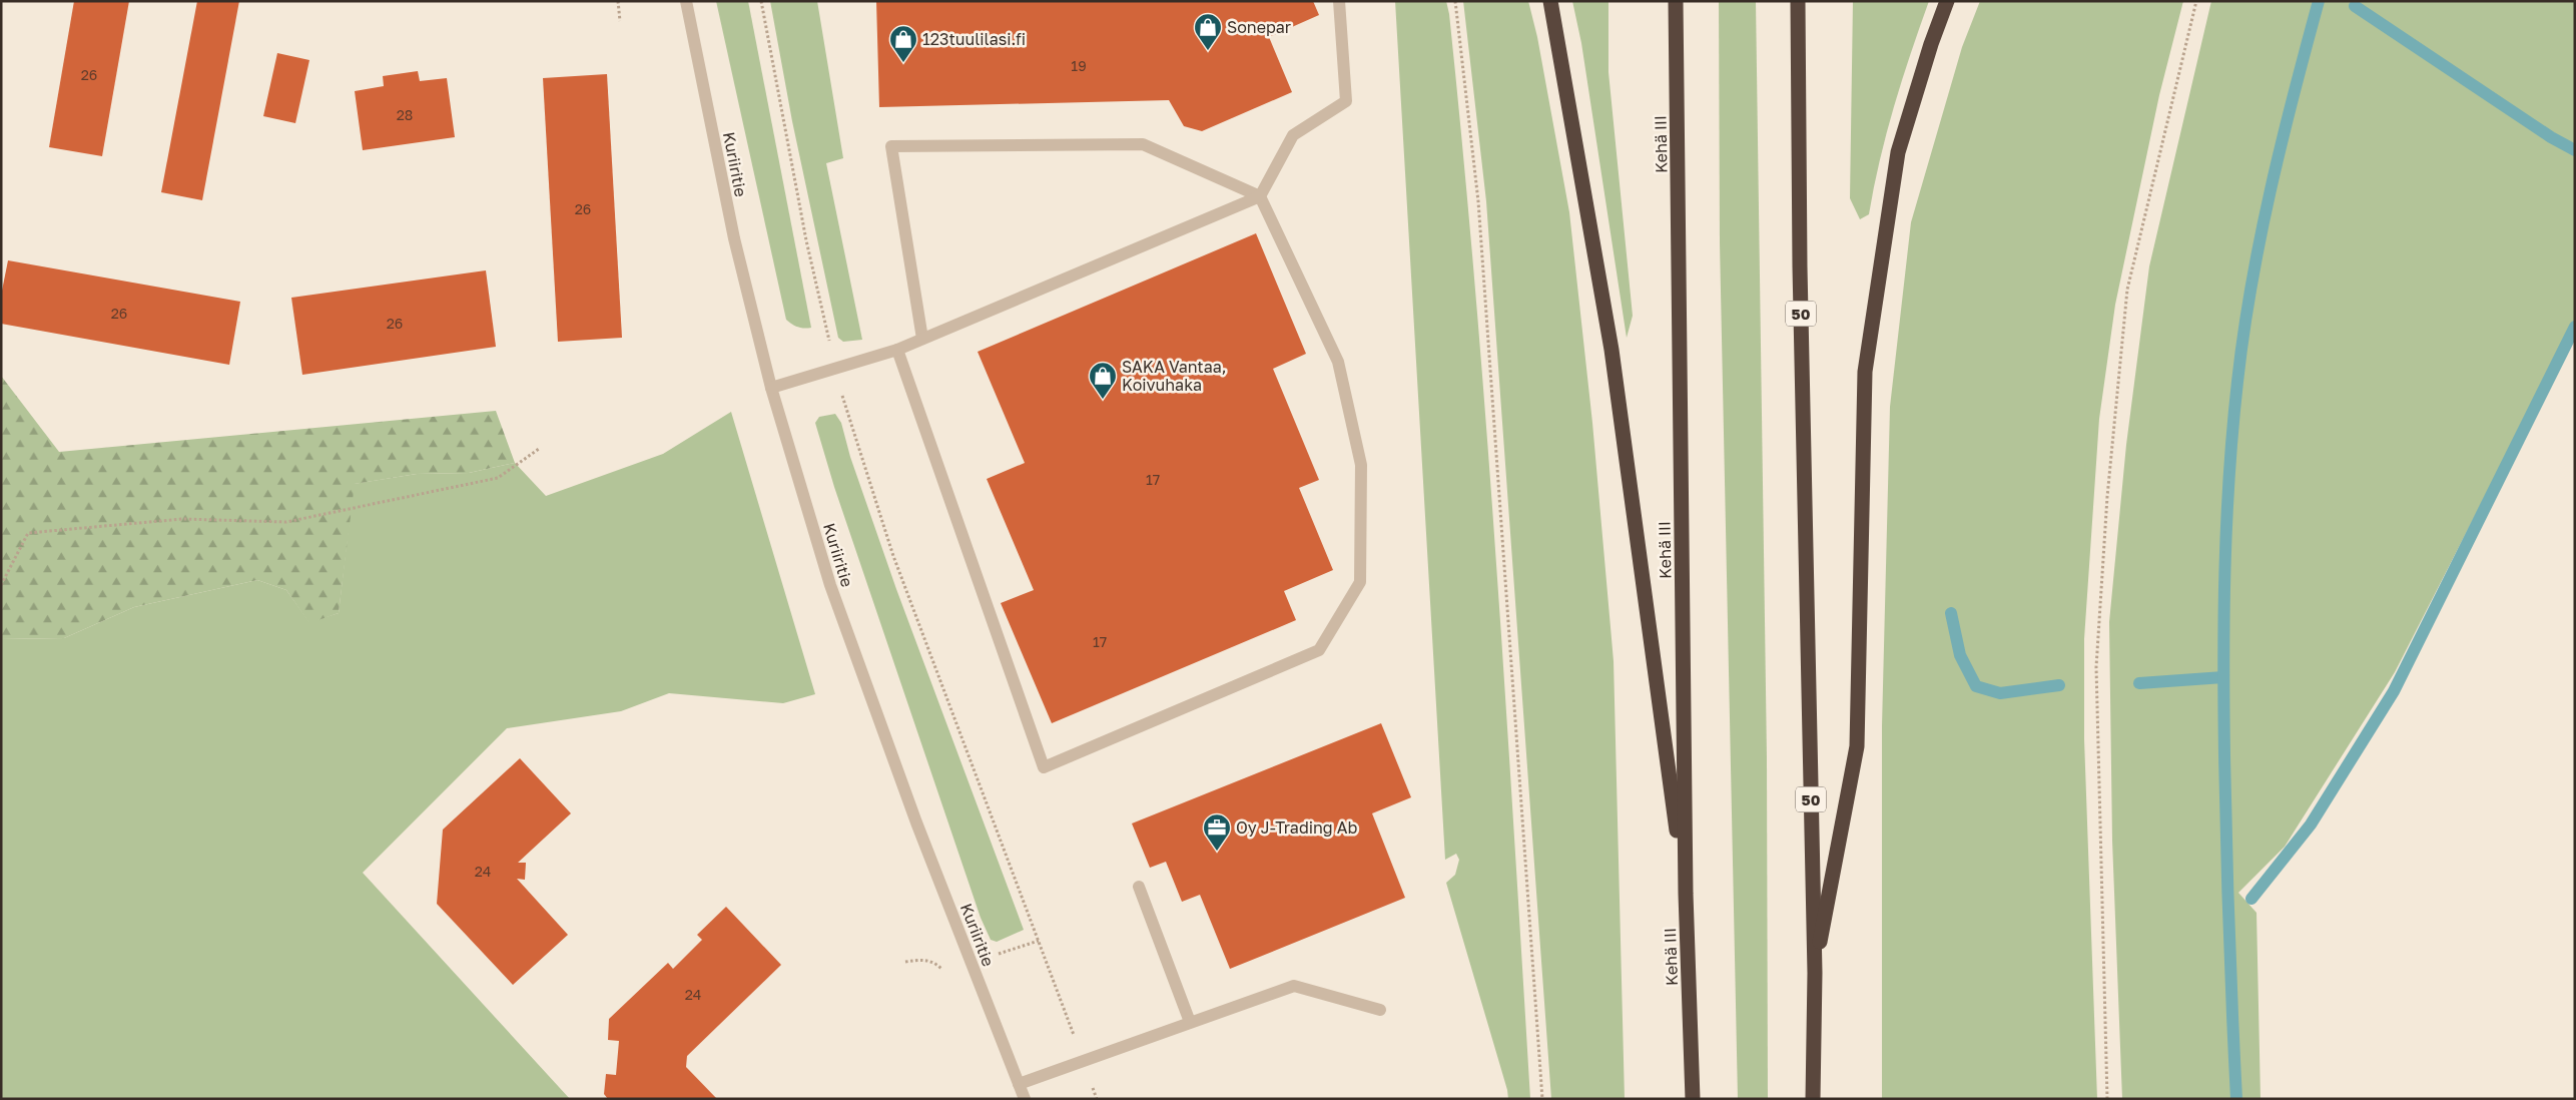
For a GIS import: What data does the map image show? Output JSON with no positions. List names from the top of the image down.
{
  "streets": {
    "highway": ["Kehä III", "50"],
    "street": ["Kuriiritie"]
  },
  "places": {
    "shop": ["Sonepar", "123tuulilasi.fi", "SAKA Vantaa, Koivuhaka"],
    "office": ["Oy J-Trading Ab"]
  },
  "house_numbers": [
    "19",
    "26",
    "28",
    "26",
    "26",
    "26",
    "17",
    "17",
    "24",
    "24"
  ]
}
